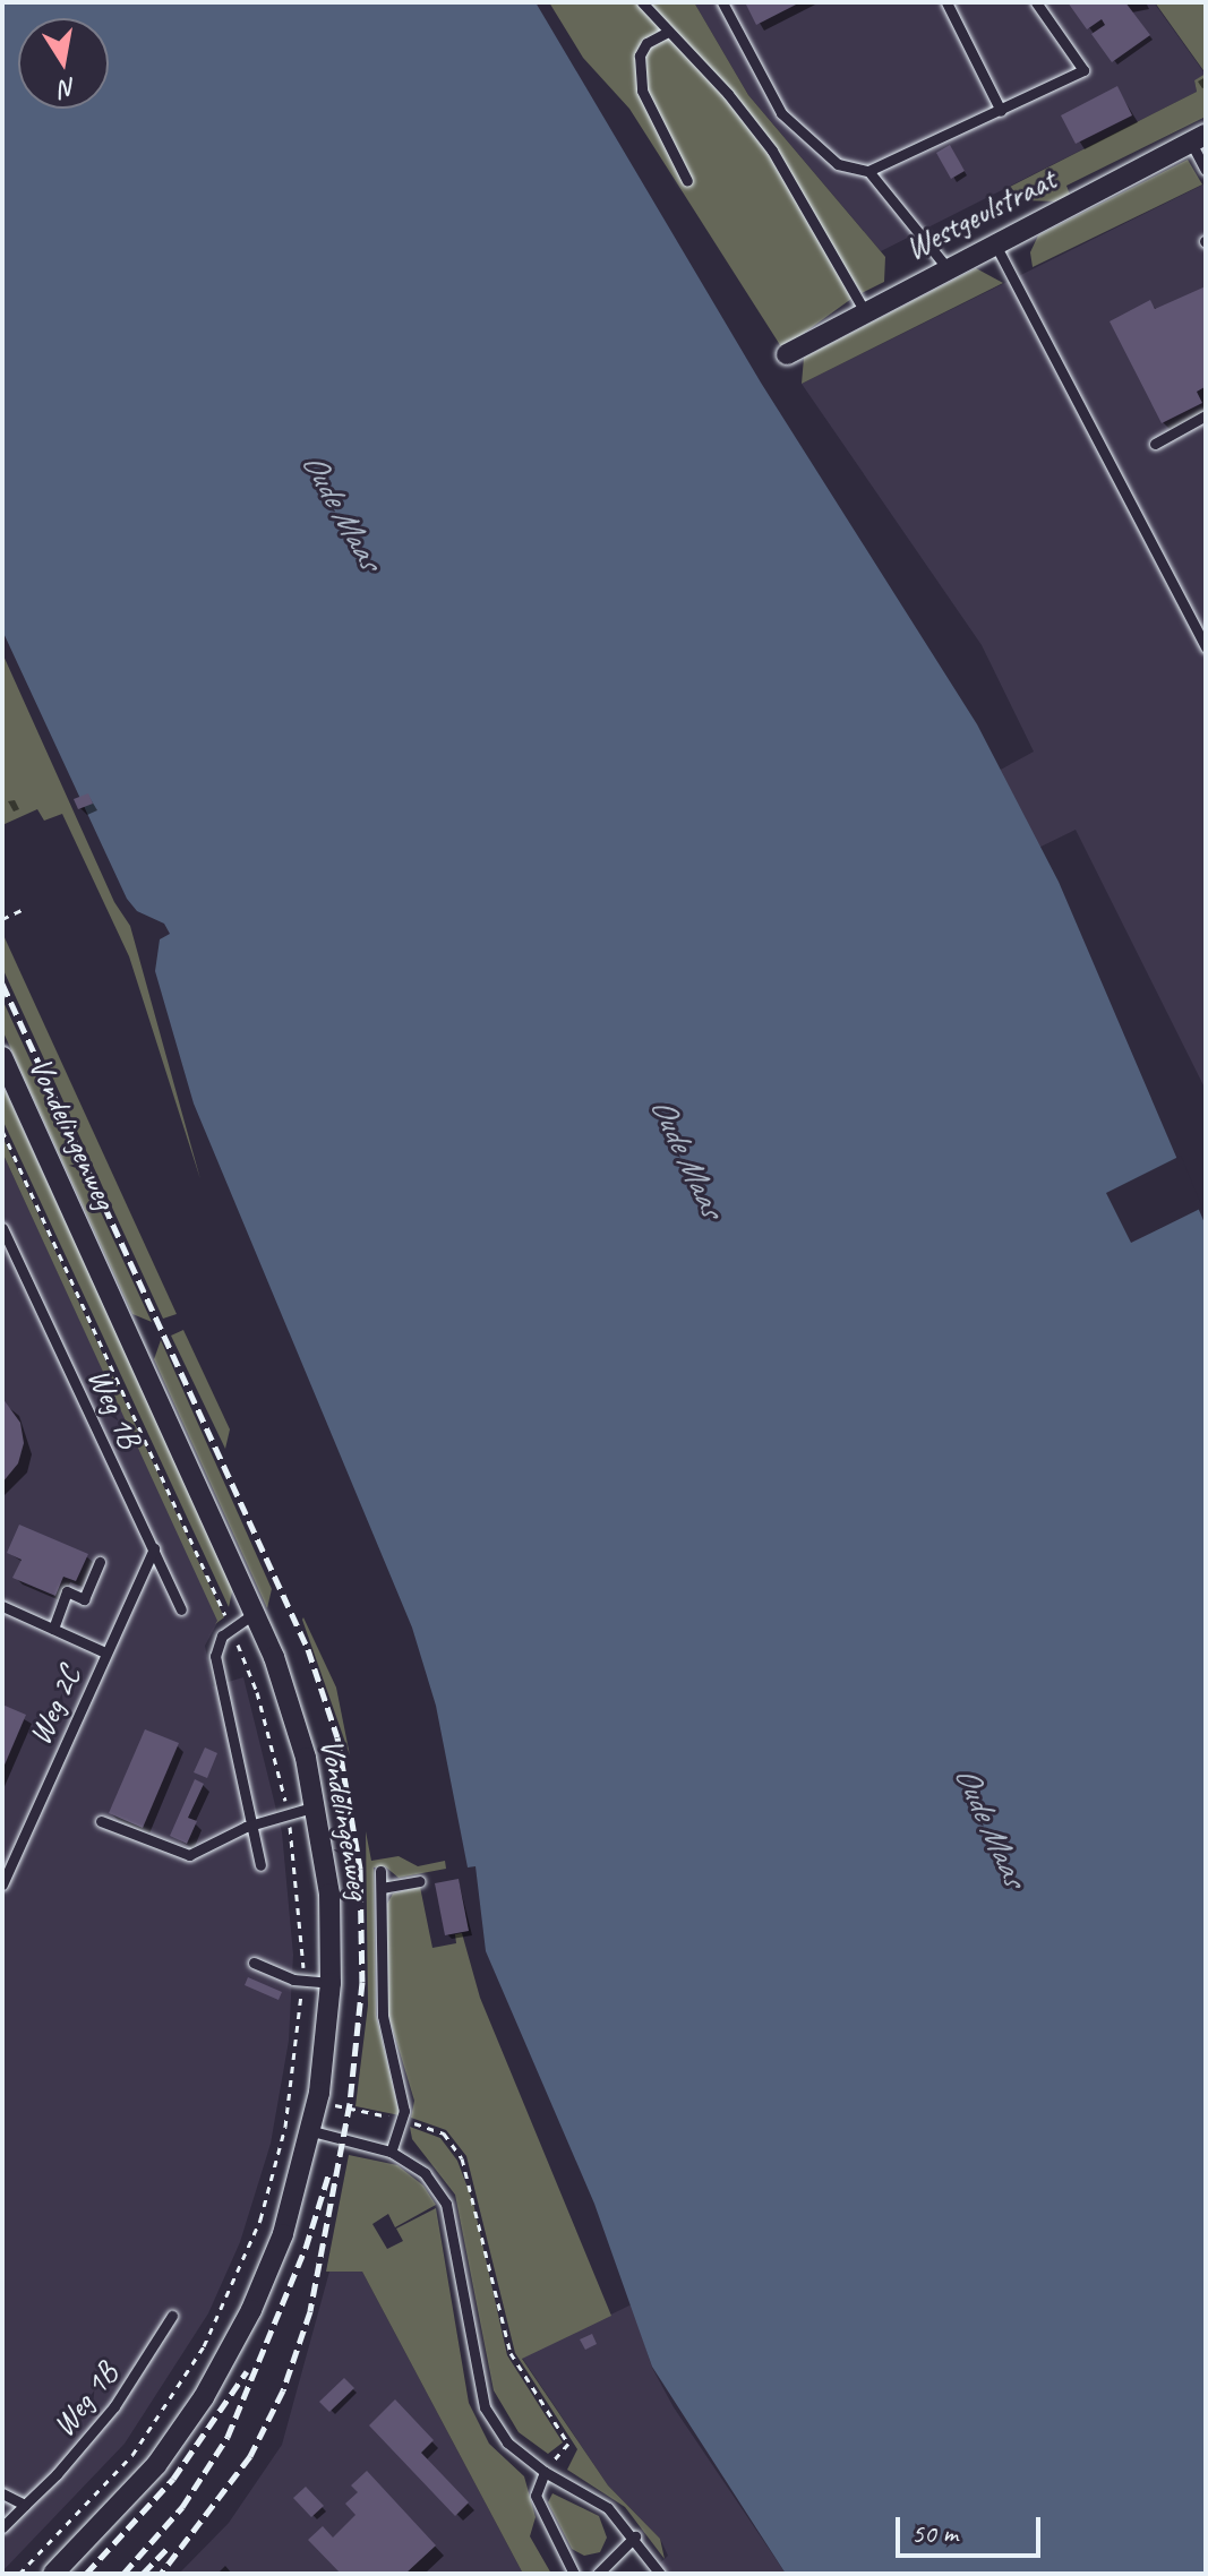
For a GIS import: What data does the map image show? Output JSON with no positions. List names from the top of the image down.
{
  "streets": {
    "street": ["Westgeulstraat", "Vondelingenweg"],
    "lane": ["Weg 1B", "Weg 2C"]
  },
  "crossings": [
    ["Weg 1B", "Weg 2C"]
  ],
  "water": ["Oude Maas"],
  "scale_bar": "50 m",
  "north": "bottom"
}
